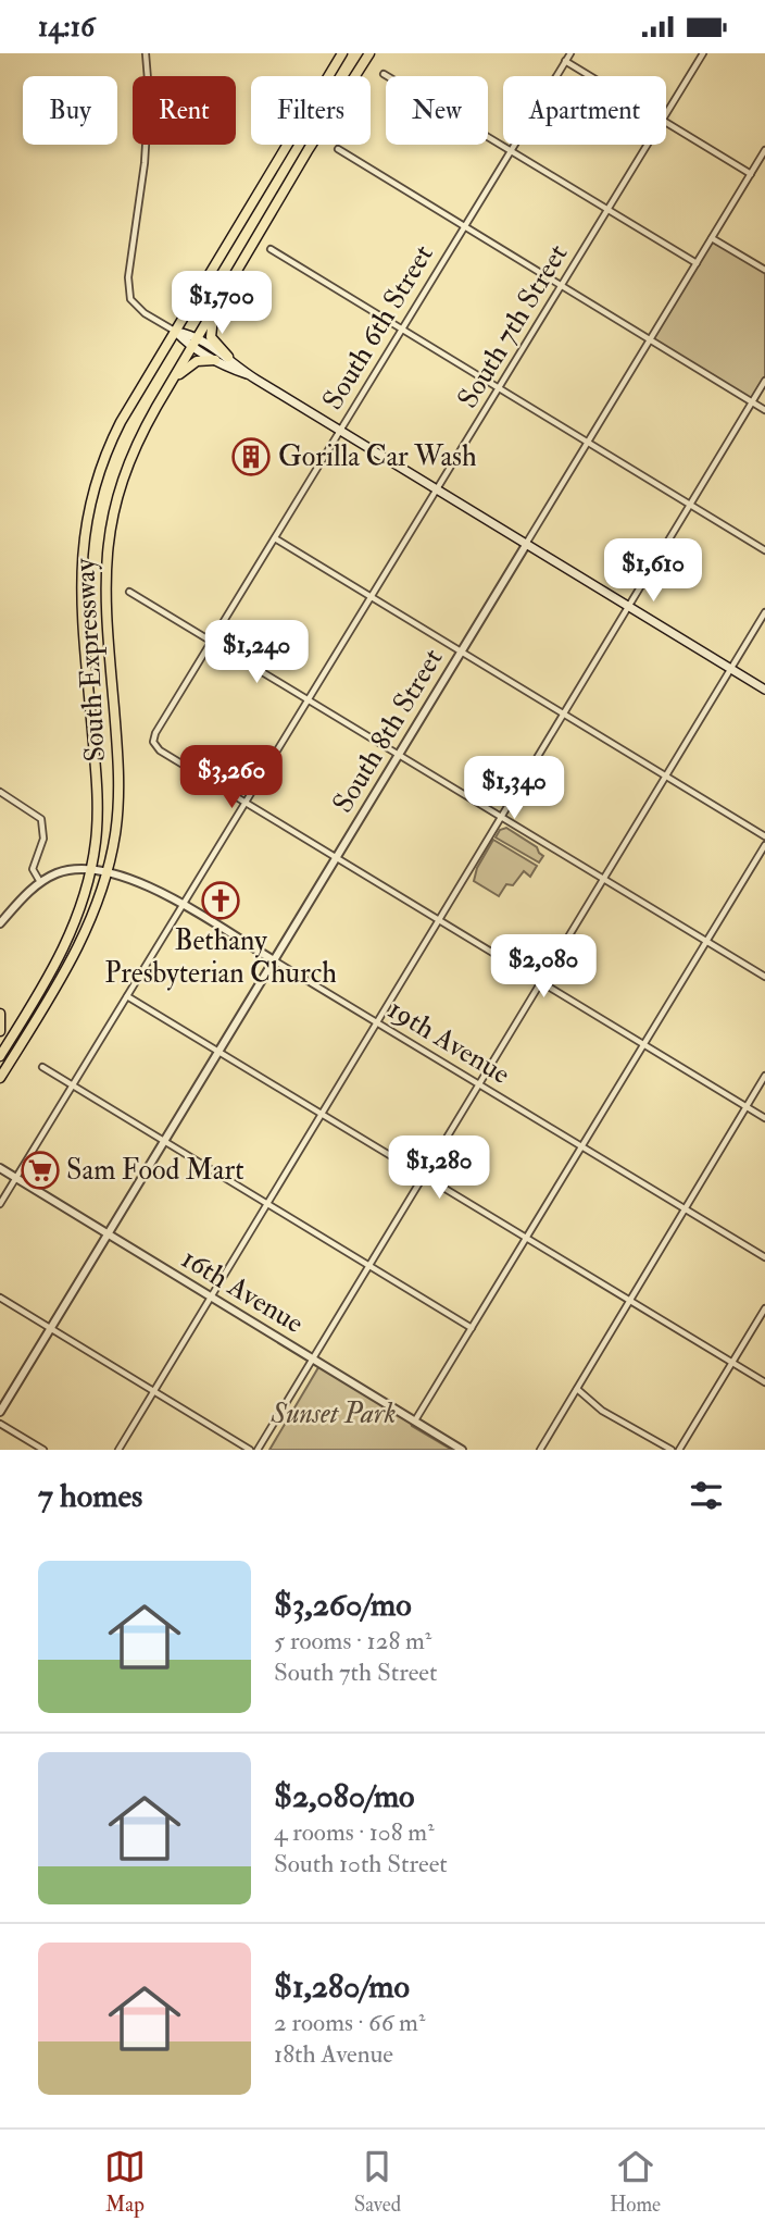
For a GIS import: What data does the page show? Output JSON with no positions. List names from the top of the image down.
{
  "streets": {
    "main road": ["South Expressway"],
    "street": [
      "South 7th Street",
      "South 6th Street",
      "South 8th Street",
      "19th Avenue",
      "16th Avenue"
    ]
  },
  "crossings": [
    ["South 7th Street", "South 6th Street"],
    ["South 7th Street", "19th Avenue"],
    ["South 7th Street", "16th Avenue"],
    ["South Expressway", "19th Avenue"],
    ["South 8th Street", "19th Avenue"],
    ["South 8th Street", "16th Avenue"]
  ],
  "parks": ["Sunset Park"],
  "places": {
    "building": ["Gorilla Car Wash"],
    "church": ["Bethany Presbyterian Church"],
    "supermarket": ["Sam Food Mart"]
  },
  "page": {
    "status": "14:16",
    "chip": [
      "Buy",
      "Rent",
      "Filters",
      "New",
      "Apartment"
    ],
    "price": [
      "$1,700",
      "$1,610",
      "$1,240",
      "$3,260",
      "$1,340",
      "$2,080",
      "$1,280"
    ],
    "heading": "7 homes",
    "list": [
      {
        "name": "$3,260/mo",
        "note": "5 rooms · 128 m² · South 7th Street"
      },
      {
        "name": "$2,080/mo",
        "note": "4 rooms · 108 m² · South 10th Street"
      },
      {
        "name": "$1,280/mo",
        "note": "2 rooms · 66 m² · 18th Avenue"
      }
    ],
    "tabs": ["Map", "Saved", "Home"]
  }
}
